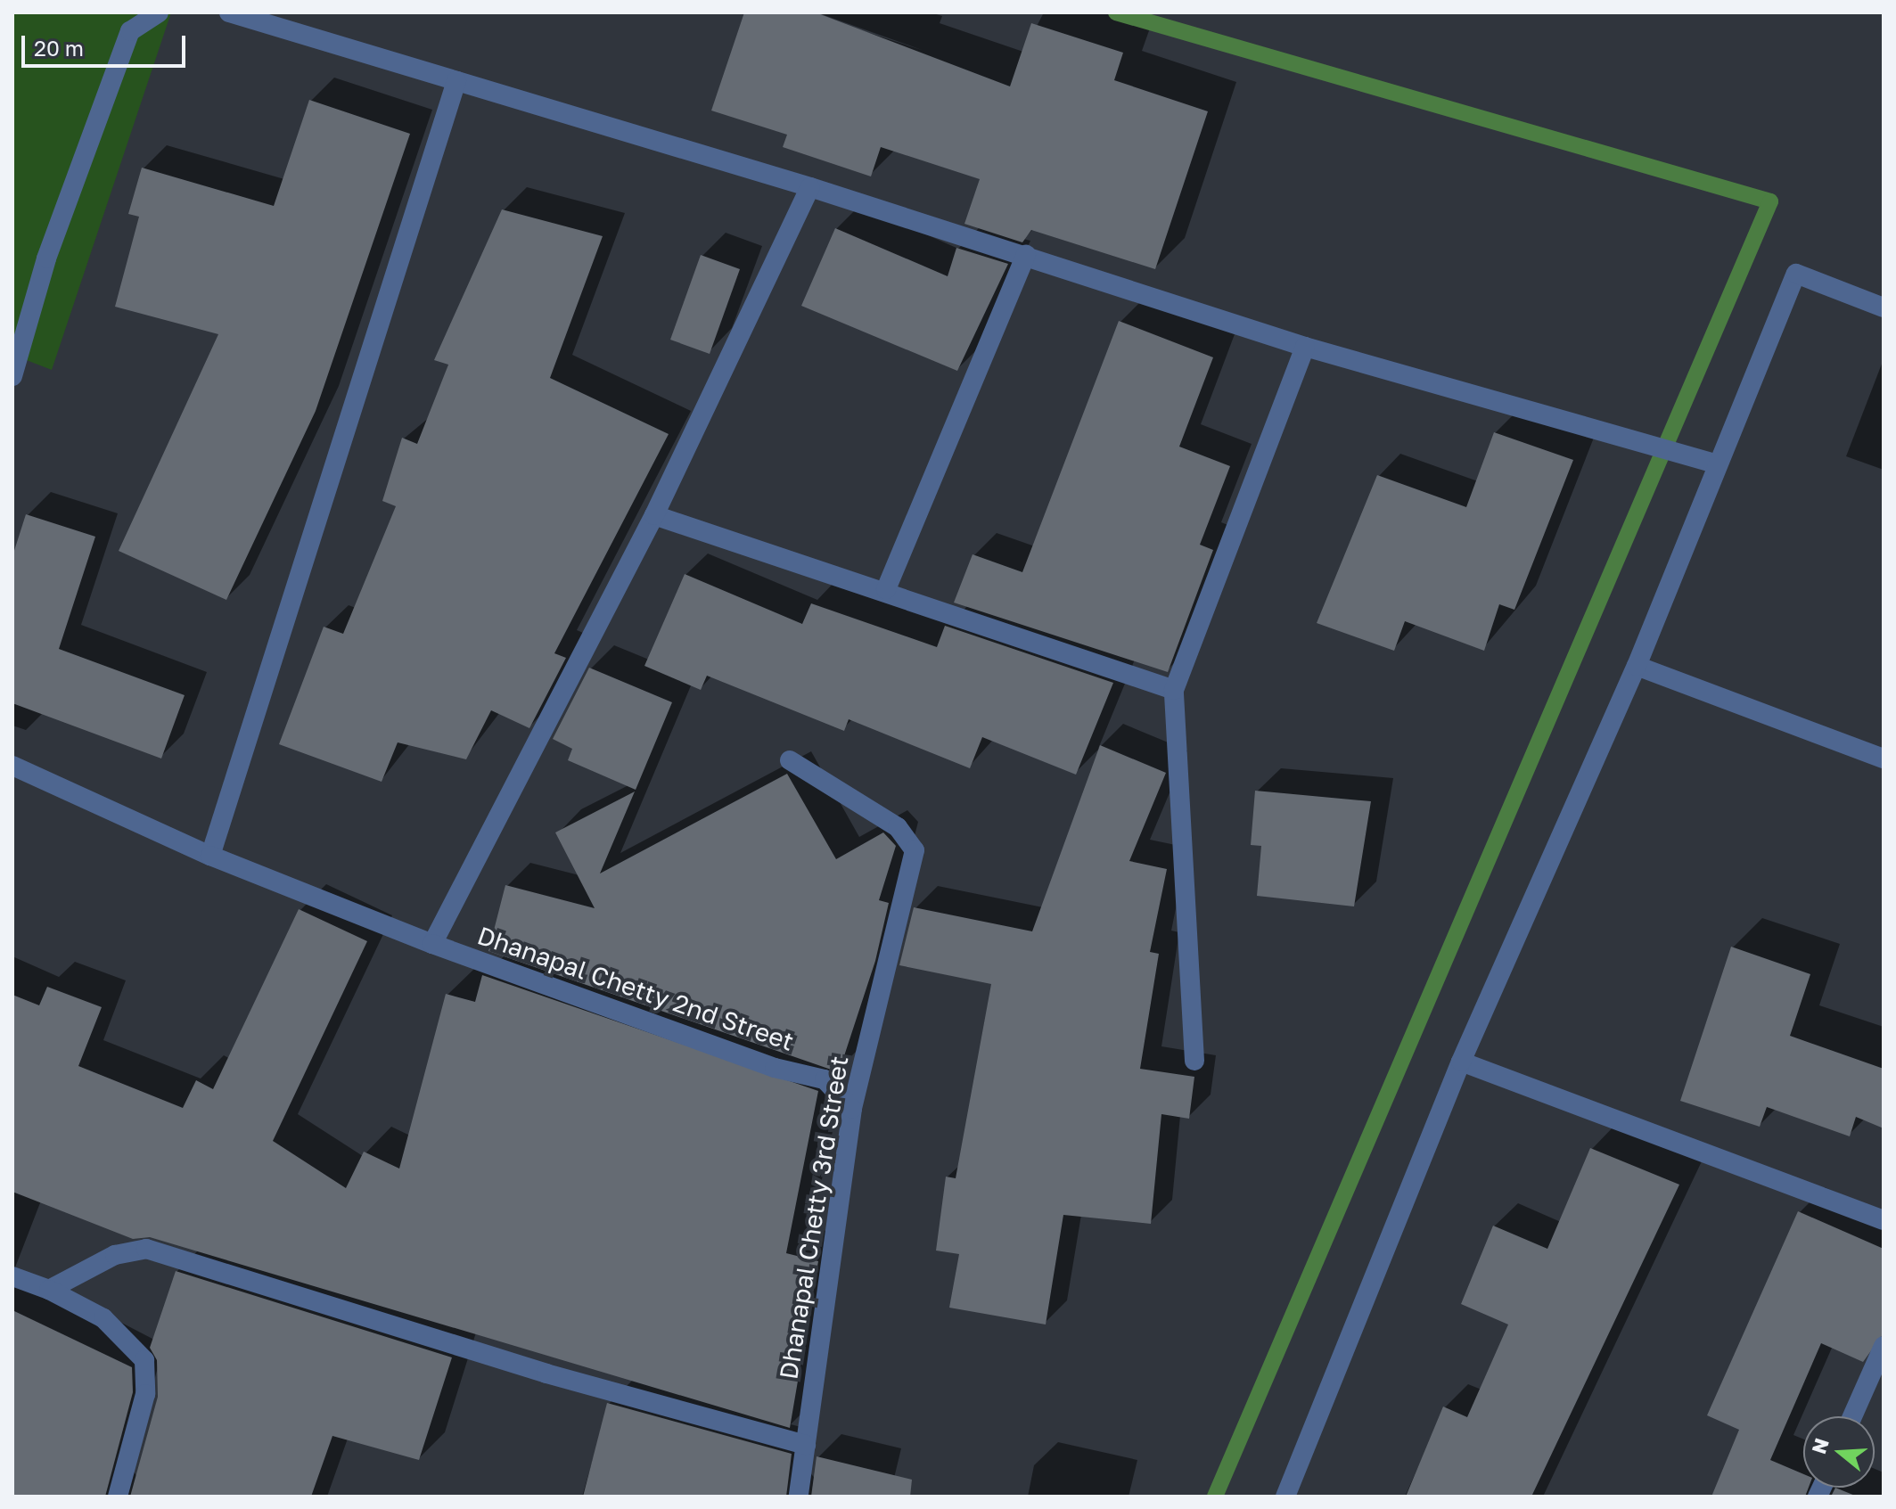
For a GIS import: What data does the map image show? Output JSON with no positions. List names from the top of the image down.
{
  "streets": {
    "street": ["Dhanapal Chetty 2nd Street", "Dhanapal Chetty 3rd Street"]
  },
  "crossings": [
    ["Dhanapal Chetty 2nd Street", "Dhanapal Chetty 3rd Street"]
  ],
  "scale_bar": "20 m",
  "north": "left"
}
